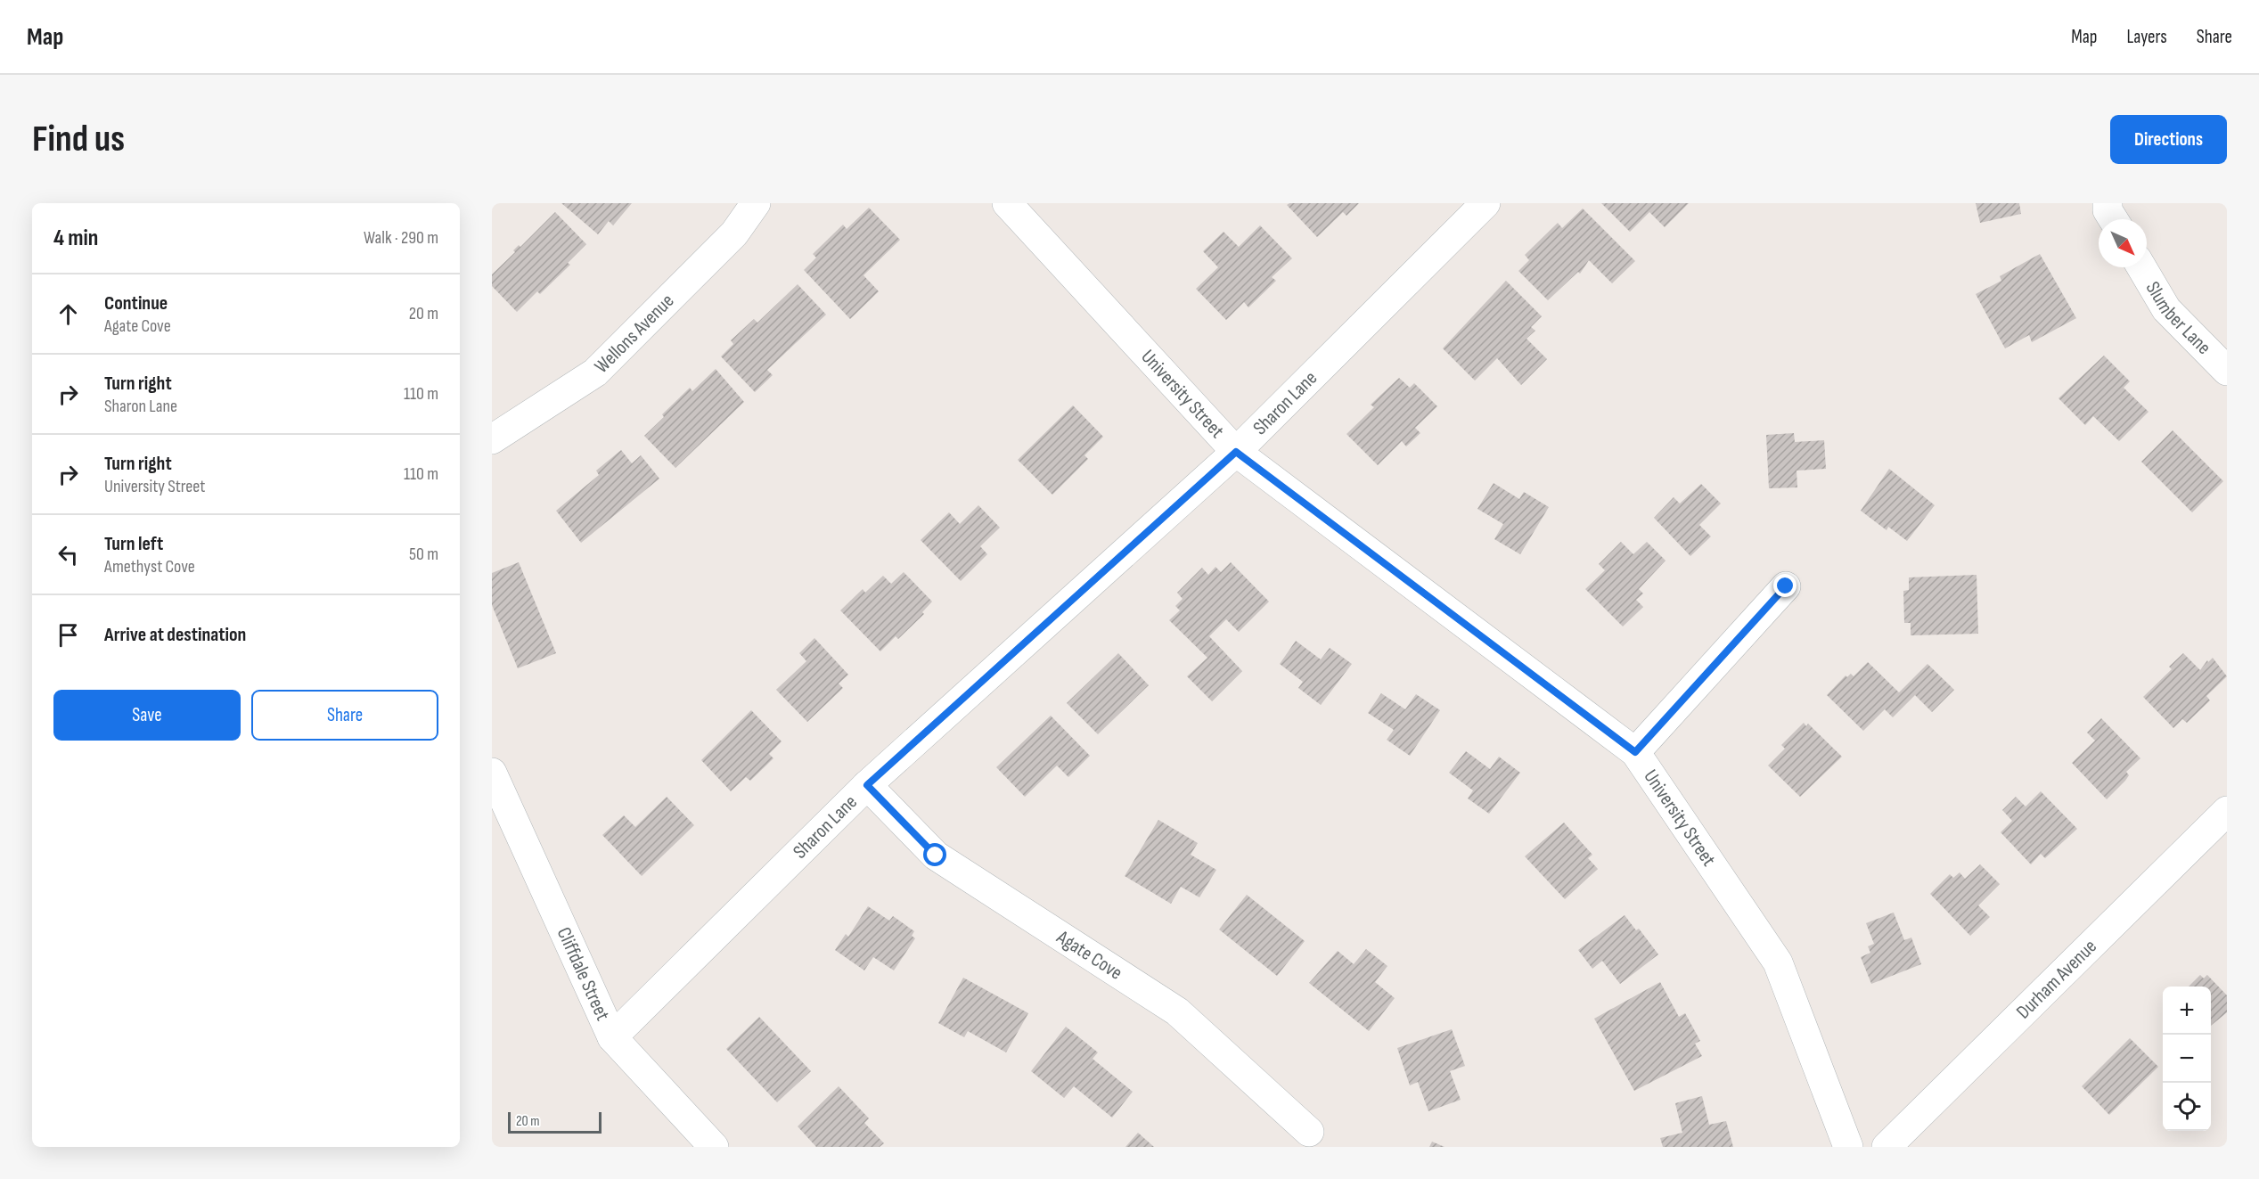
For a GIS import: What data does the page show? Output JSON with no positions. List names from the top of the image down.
{
  "streets": {
    "street": [
      "Slumber Lane",
      "Wellons Avenue",
      "University Street",
      "Sharon Lane",
      "Agate Cove",
      "Cliffdale Street",
      "Durham Avenue"
    ]
  },
  "crossings": [
    ["University Street", "Sharon Lane"],
    ["Sharon Lane", "Agate Cove"],
    ["Sharon Lane", "Cliffdale Street"]
  ],
  "scale_bar": "20 m",
  "north": "bottom right",
  "page": {
    "header": "Map",
    "nav": ["Map", "Layers", "Share"],
    "buttons": [
      "Directions",
      ["Save", "Share"]
    ],
    "title": "Find us",
    "heading": ["4 min", "Walk · 290 m"],
    "list": [
      ["Continue", "Agate Cove", "20 m"],
      ["Turn right", "Sharon Lane", "110 m"],
      ["Turn right", "University Street", "110 m"],
      ["Turn left", "Amethyst Cove", "50 m"],
      "Arrive at destination"
    ],
    "map_buttons": ["+", "−"],
    "scale": "20 m"
  }
}
